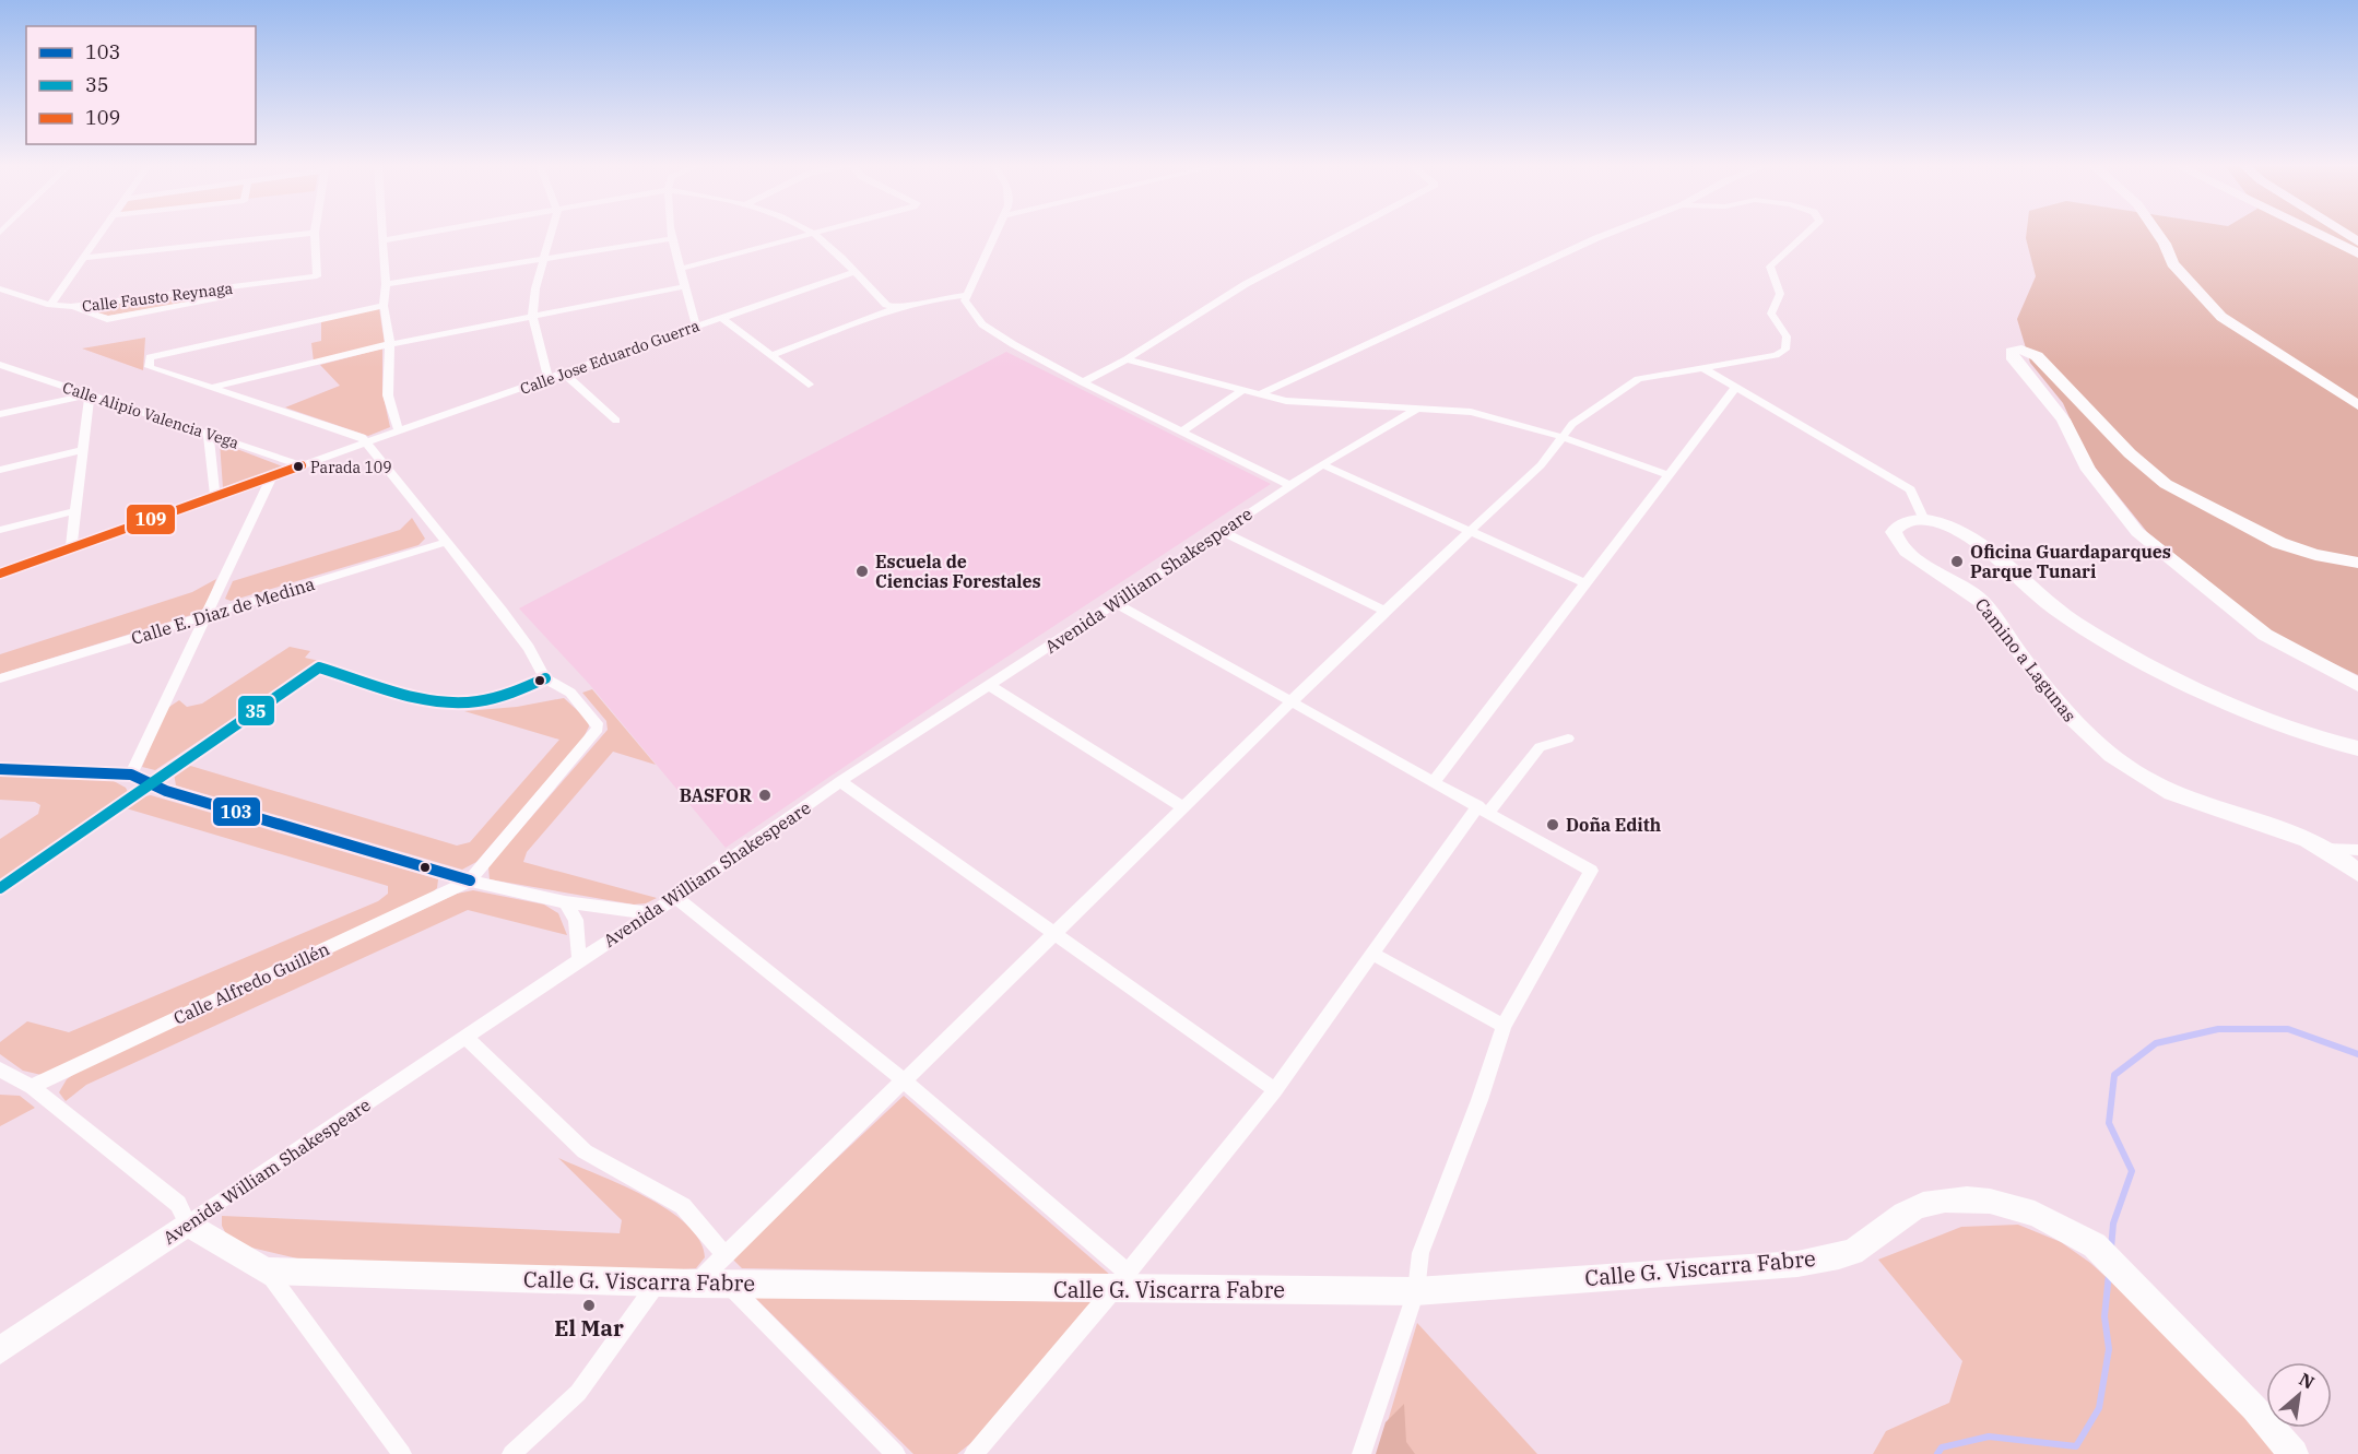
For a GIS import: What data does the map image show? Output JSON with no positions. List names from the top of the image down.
{
  "streets": {
    "street": [
      "Calle Fausto Reynaga",
      "Calle Jose Eduardo Guerra",
      "Calle Alipio Valencia Vega",
      "Avenida William Shakespeare",
      "Calle E. Diaz de Medina",
      "Camino a Lagunas",
      "Calle Alfredo Guillén",
      "Calle G. Viscarra Fabre"
    ]
  },
  "crossings": [
    ["Calle Jose Eduardo Guerra", "Calle Alipio Valencia Vega"],
    ["Avenida William Shakespeare", "Calle G. Viscarra Fabre"],
    ["Calle Alfredo Guillén", "Calle G. Viscarra Fabre"]
  ],
  "places": [
    "Parada 109",
    "Oficina Guardaparques Parque Tunari",
    "Escuela de Ciencias Forestales",
    "BASFOR",
    "Doña Edith",
    "El Mar"
  ],
  "lines": ["transit line 109", "transit line 35", "transit line 103"],
  "legend": ["103", "35", "109"],
  "north": "top right"
}
